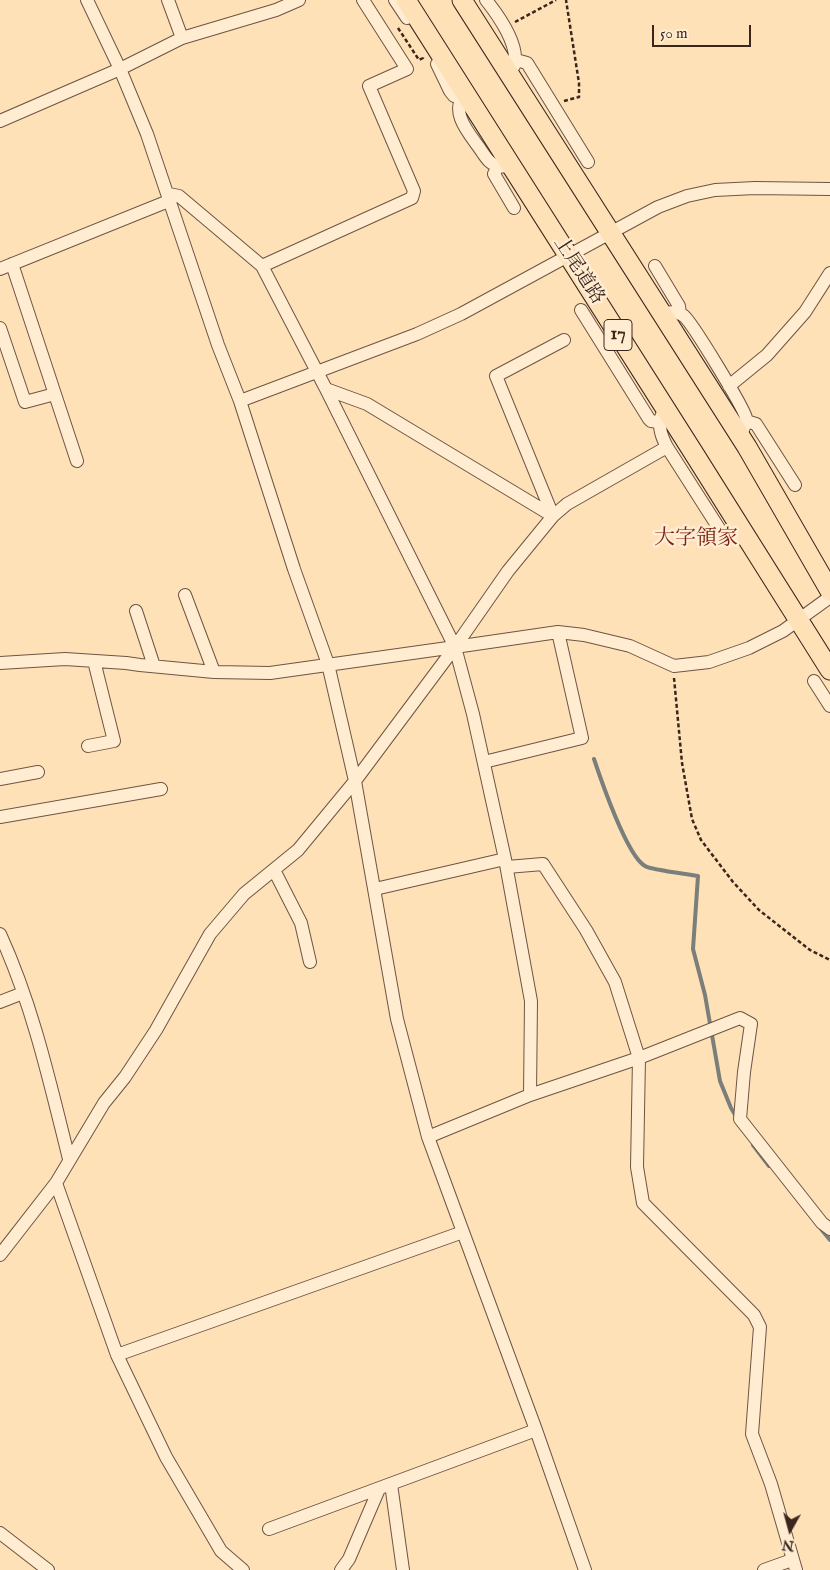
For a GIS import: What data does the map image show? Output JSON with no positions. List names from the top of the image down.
{
  "streets": {
    "highway": ["上尾道路", "17"]
  },
  "districts": ["大字領家"],
  "scale_bar": "50 m",
  "north": "bottom"
}
